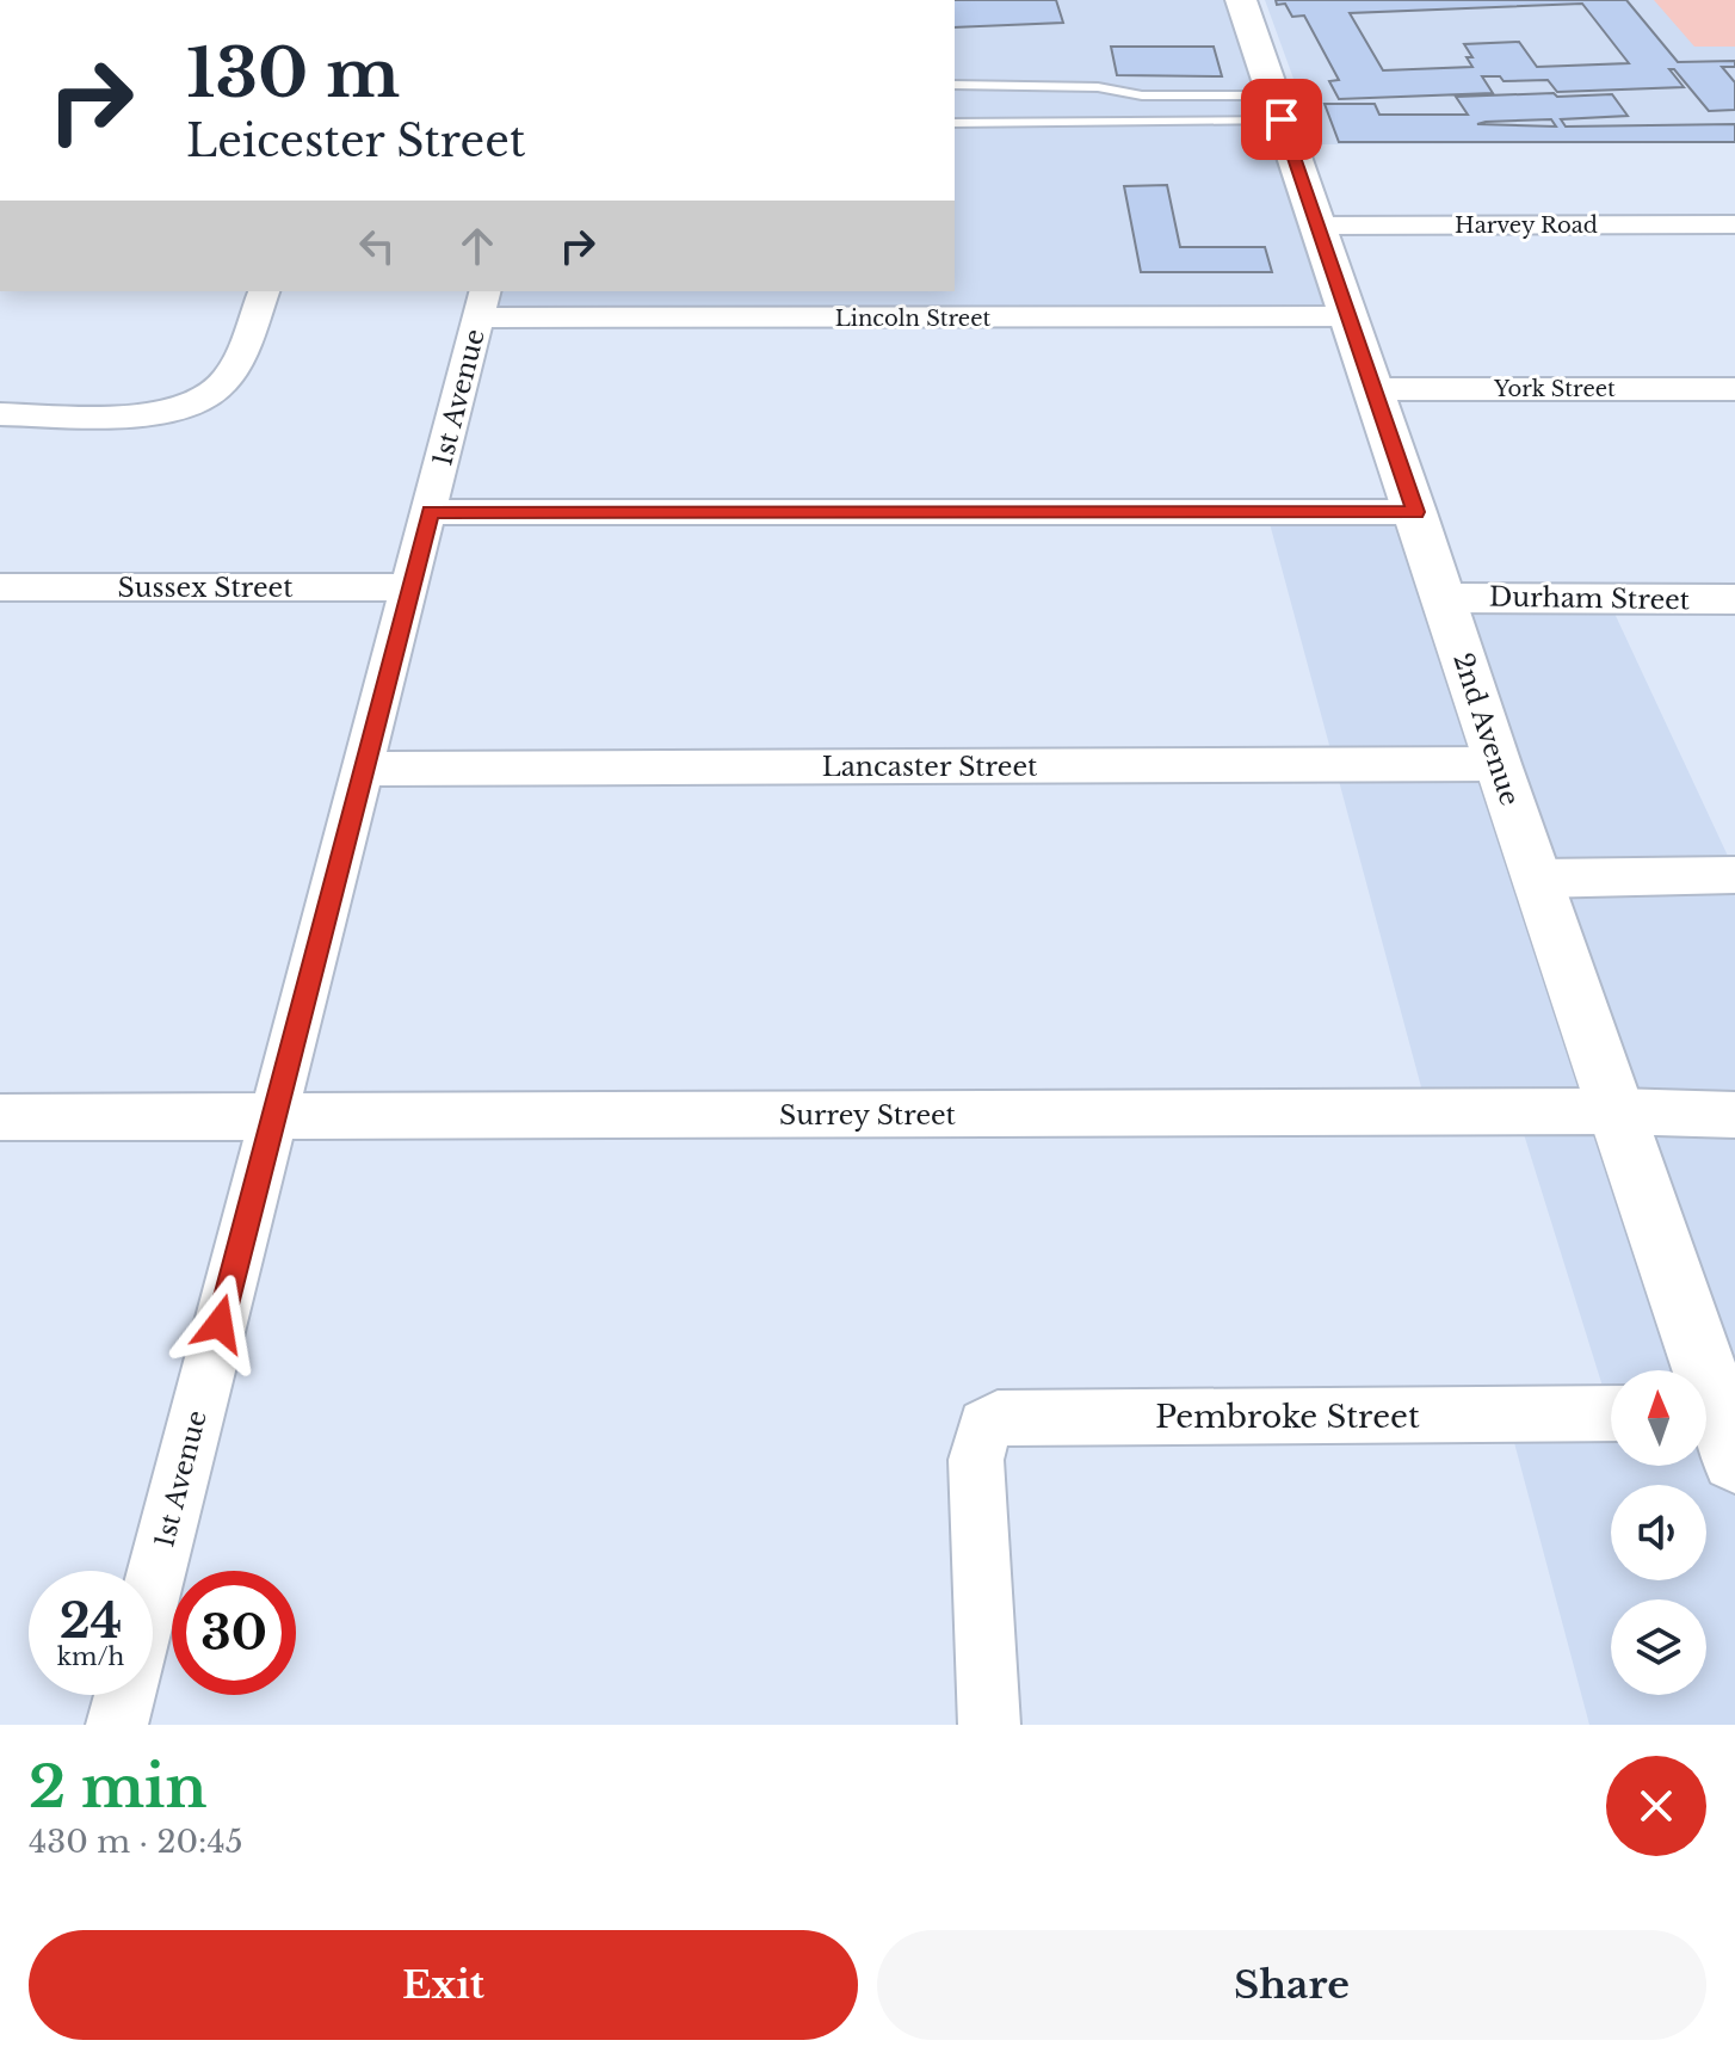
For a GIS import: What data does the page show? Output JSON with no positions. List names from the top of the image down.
{
  "streets": {
    "street": [
      "Harvey Road",
      "Lincoln Street",
      "York Street",
      "1st Avenue",
      "Sussex Street",
      "Durham Street",
      "2nd Avenue",
      "Lancaster Street",
      "Surrey Street",
      "Pembroke Street"
    ]
  },
  "crossings": [
    ["Harvey Road", "2nd Avenue"],
    ["Lincoln Street", "1st Avenue"],
    ["Lincoln Street", "2nd Avenue"],
    ["York Street", "2nd Avenue"],
    ["1st Avenue", "Sussex Street"],
    ["1st Avenue", "Lancaster Street"],
    ["1st Avenue", "Surrey Street"],
    ["Durham Street", "2nd Avenue"],
    ["2nd Avenue", "Lancaster Street"],
    ["2nd Avenue", "Surrey Street"]
  ],
  "north": "top",
  "page": {
    "turn": ["130 m", "Leicester Street"],
    "speed": "24 km/h",
    "limit": "30",
    "heading": ["2 min", "430 m · 20:45"],
    "buttons": ["Exit", "Share"]
  }
}
